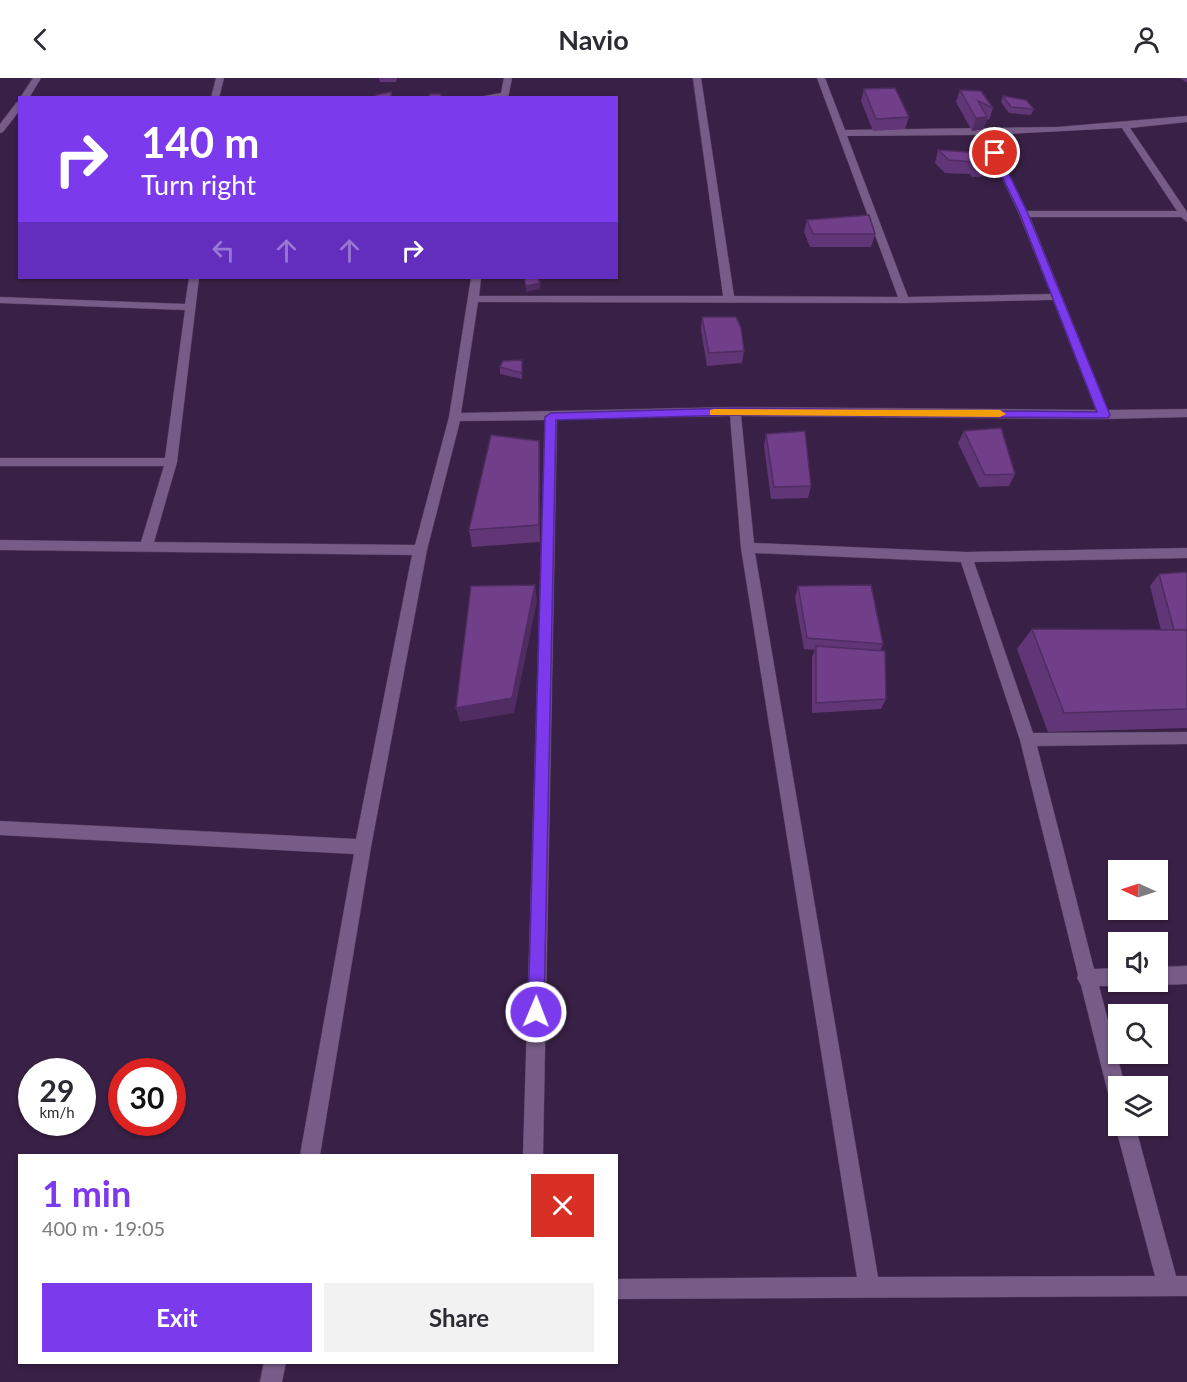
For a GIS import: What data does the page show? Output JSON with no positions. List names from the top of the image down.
{
  "north": "left",
  "page": {
    "header": "Navio",
    "turn": ["140 m", "Turn right"],
    "speed": "29 km/h",
    "limit": "30",
    "heading": ["1 min", "400 m · 19:05"],
    "buttons": ["Exit", "Share"]
  }
}
